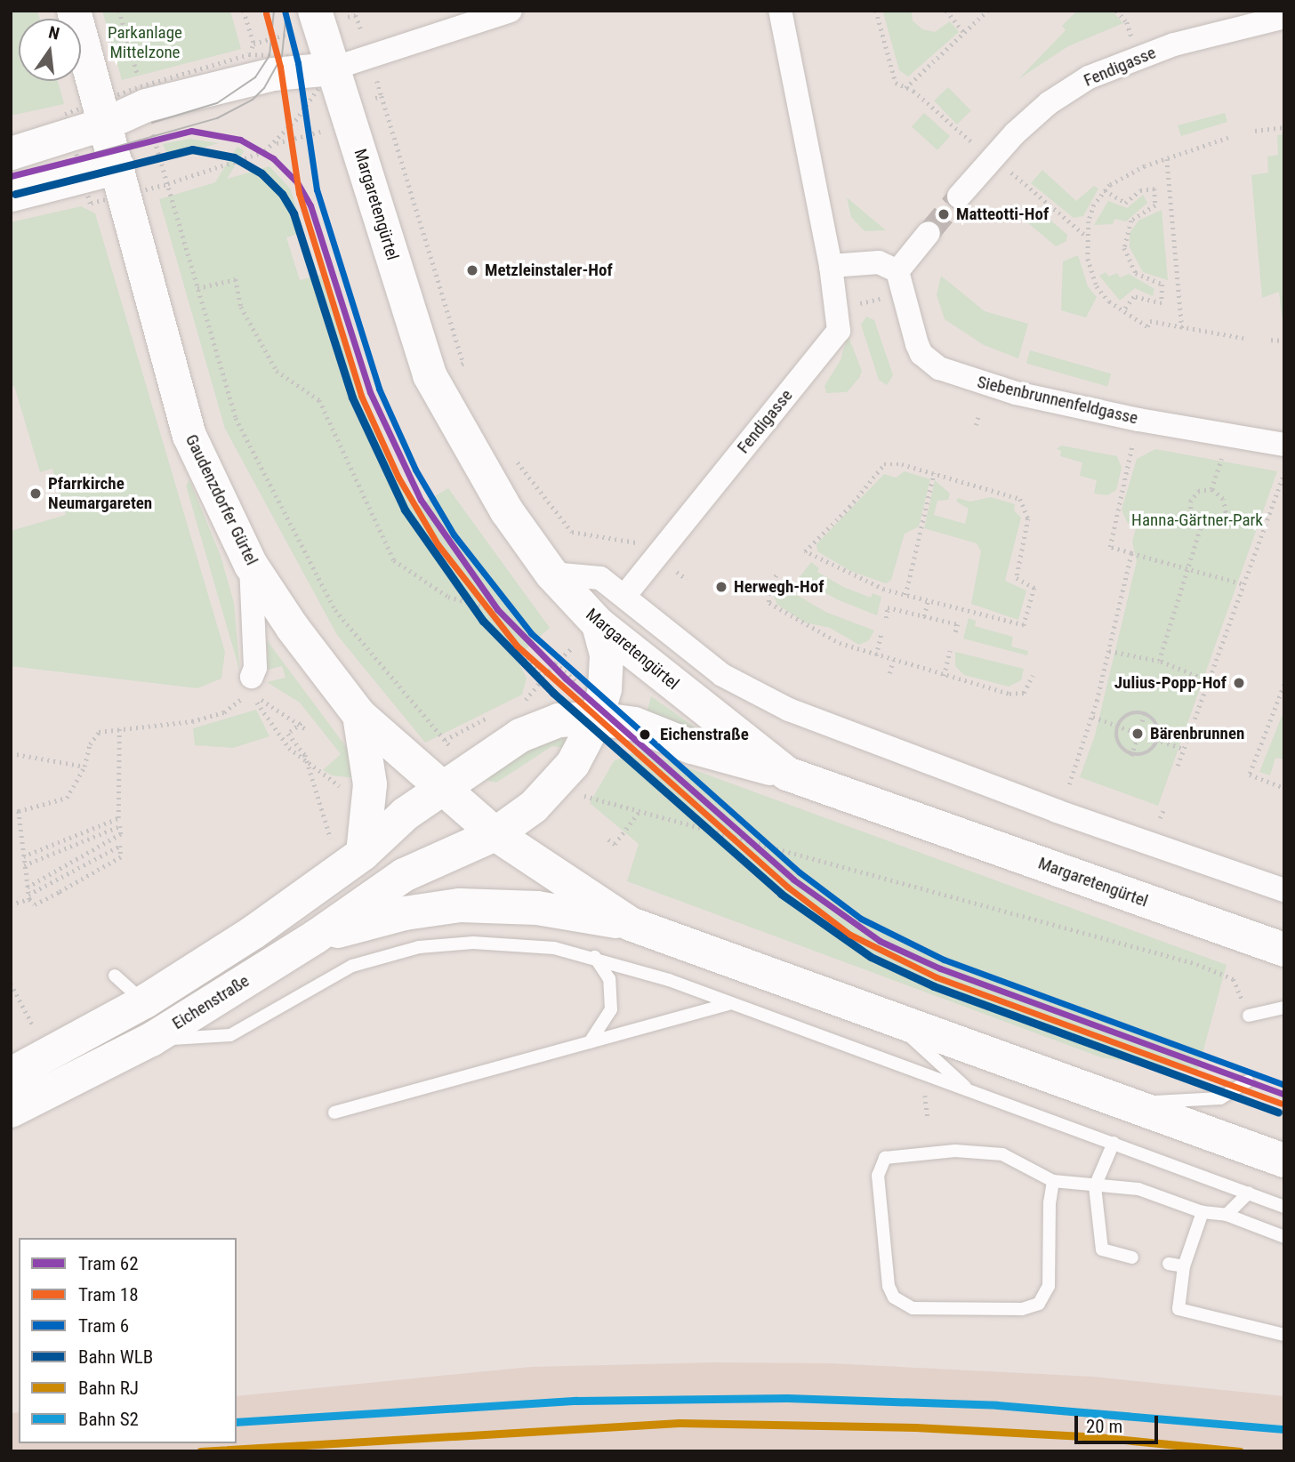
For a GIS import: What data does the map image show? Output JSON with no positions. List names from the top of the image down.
{
  "streets": {
    "main road": ["Margaretengürtel", "Gaudenzdorfer Gürtel", "Eichenstraße"],
    "street": ["Fendigasse", "Siebenbrunnenfeldgasse"]
  },
  "crossings": [
    ["Fendigasse", "Margaretengürtel"],
    ["Margaretengürtel", "Eichenstraße"],
    ["Gaudenzdorfer Gürtel", "Eichenstraße"]
  ],
  "parks": ["Parkanlage Mittelzone", "Hanna-Gärtner-Park"],
  "places": [
    "Matteotti-Hof",
    "Metzleinstaler-Hof",
    "Pfarrkirche Neumargareten",
    "Herwegh-Hof",
    "Julius-Popp-Hof",
    "Bärenbrunnen",
    "Eichenstraße"
  ],
  "lines": [
    "tram line 6",
    "tram line 18",
    "tram line 62",
    "rail line WLB",
    "rail line S2",
    "rail line RJ"
  ],
  "legend": [
    "Tram 62",
    "Tram 18",
    "Tram 6",
    "Bahn WLB",
    "Bahn RJ",
    "Bahn S2"
  ],
  "scale_bar": "20 m",
  "north": "top"
}
